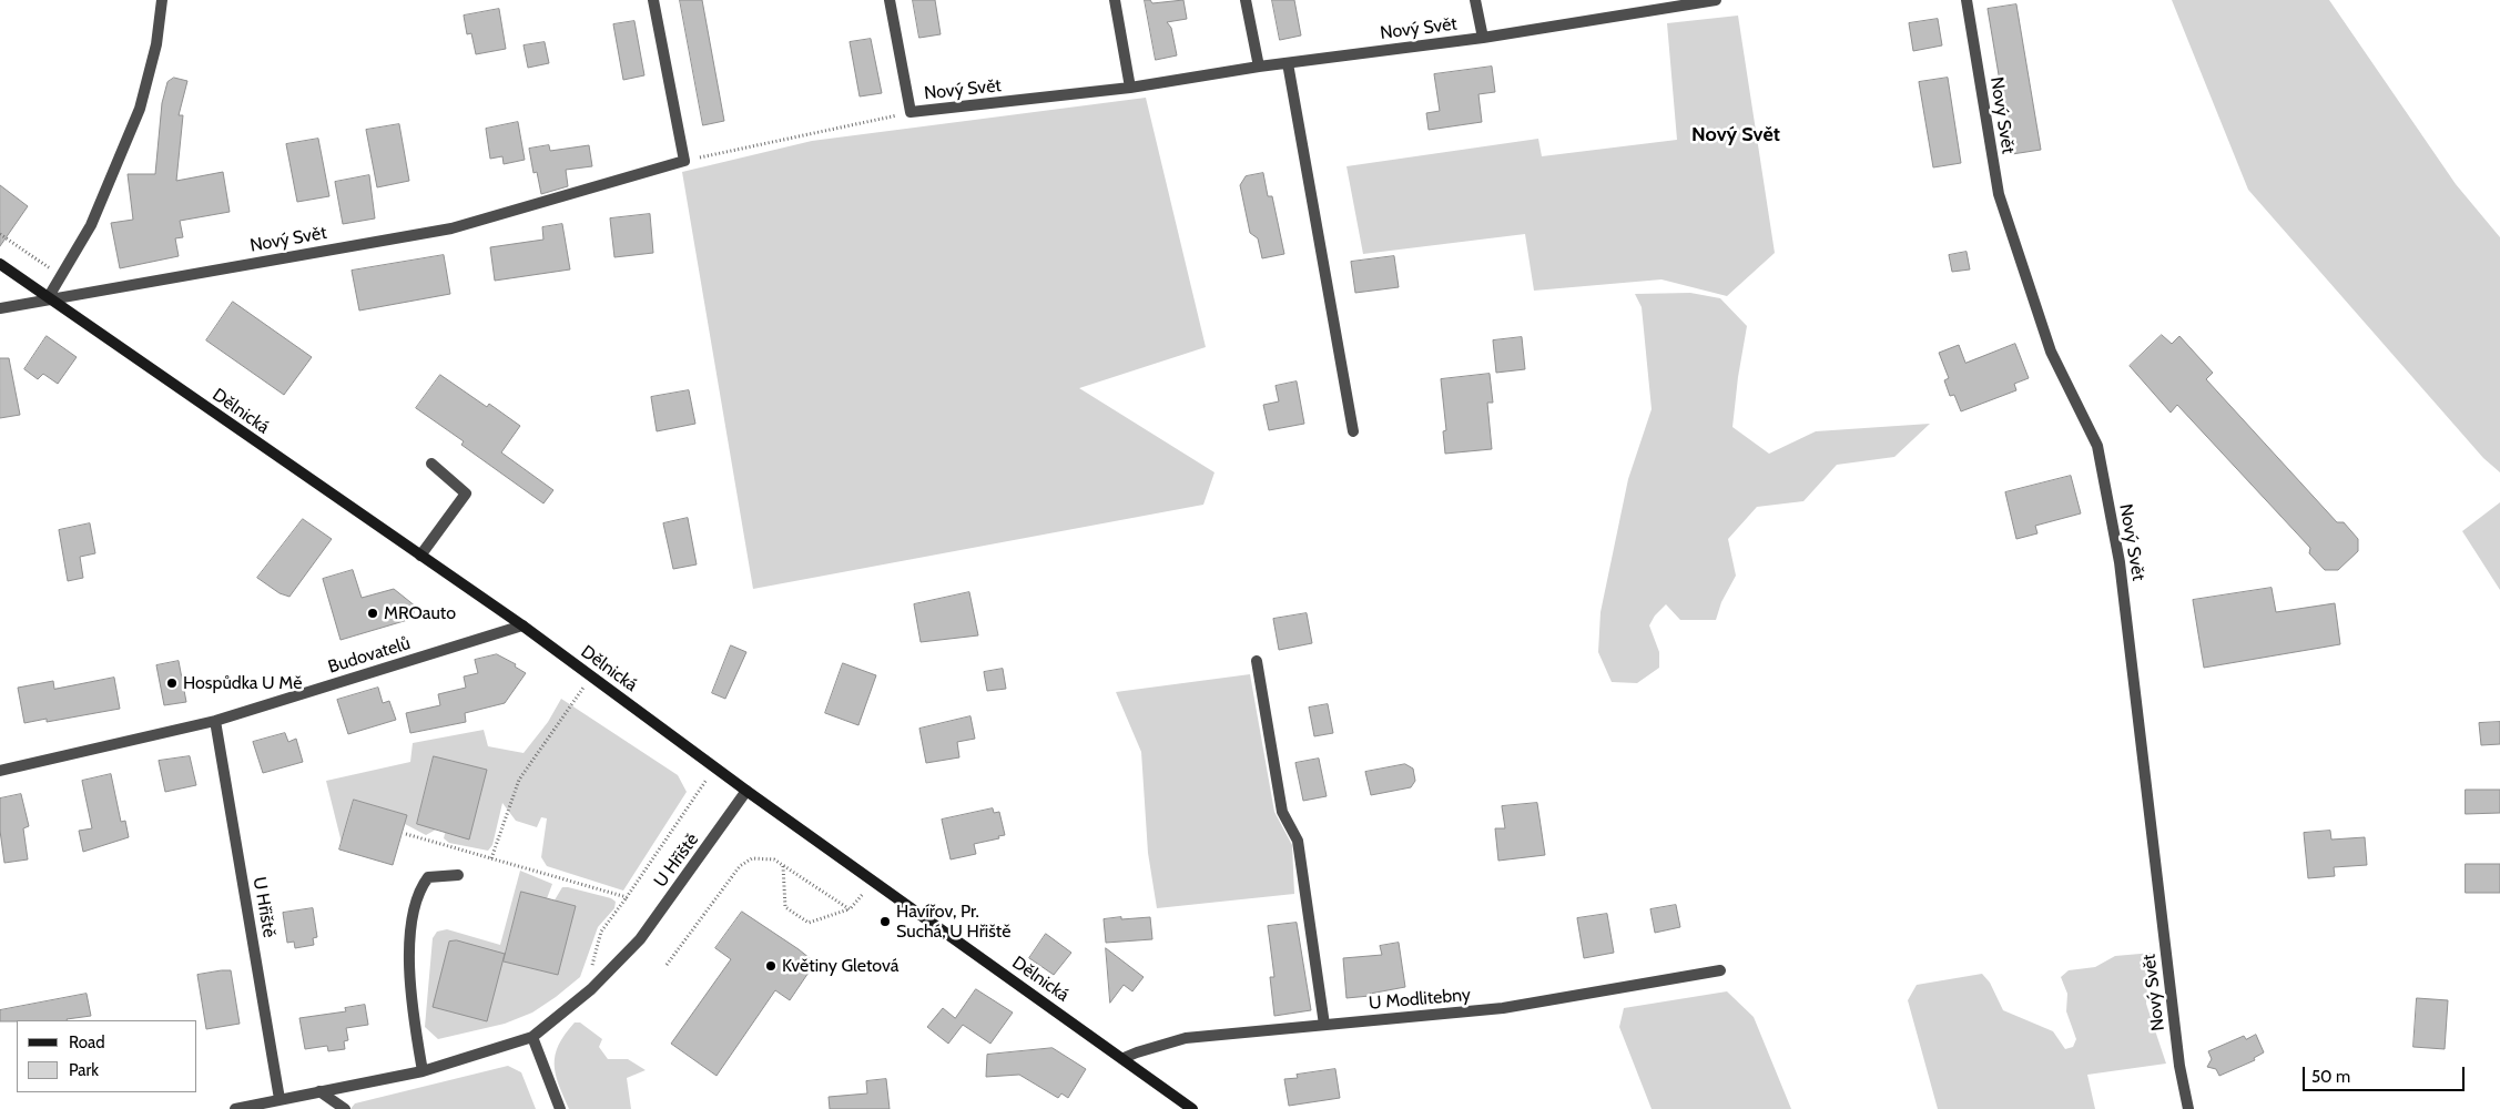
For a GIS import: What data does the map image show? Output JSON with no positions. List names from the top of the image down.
{
  "streets": {
    "street": [
      "Nový Svět",
      "Dělnická",
      "Budovatelů",
      "U Hřiště",
      "U Modlitebny"
    ]
  },
  "crossings": [
    ["Nový Svět", "Dělnická"],
    ["Dělnická", "Budovatelů"],
    ["Dělnická", "U Hřiště"],
    ["Dělnická", "U Modlitebny"],
    ["Budovatelů", "U Hřiště"]
  ],
  "districts": ["Nový Svět"],
  "places": [
    "MROauto",
    "Hospůdka U Mě",
    "Havířov, Pr. Suchá, U Hřiště",
    "Květiny Gletová"
  ],
  "legend": ["Road", "Park"],
  "scale_bar": "50 m"
}
